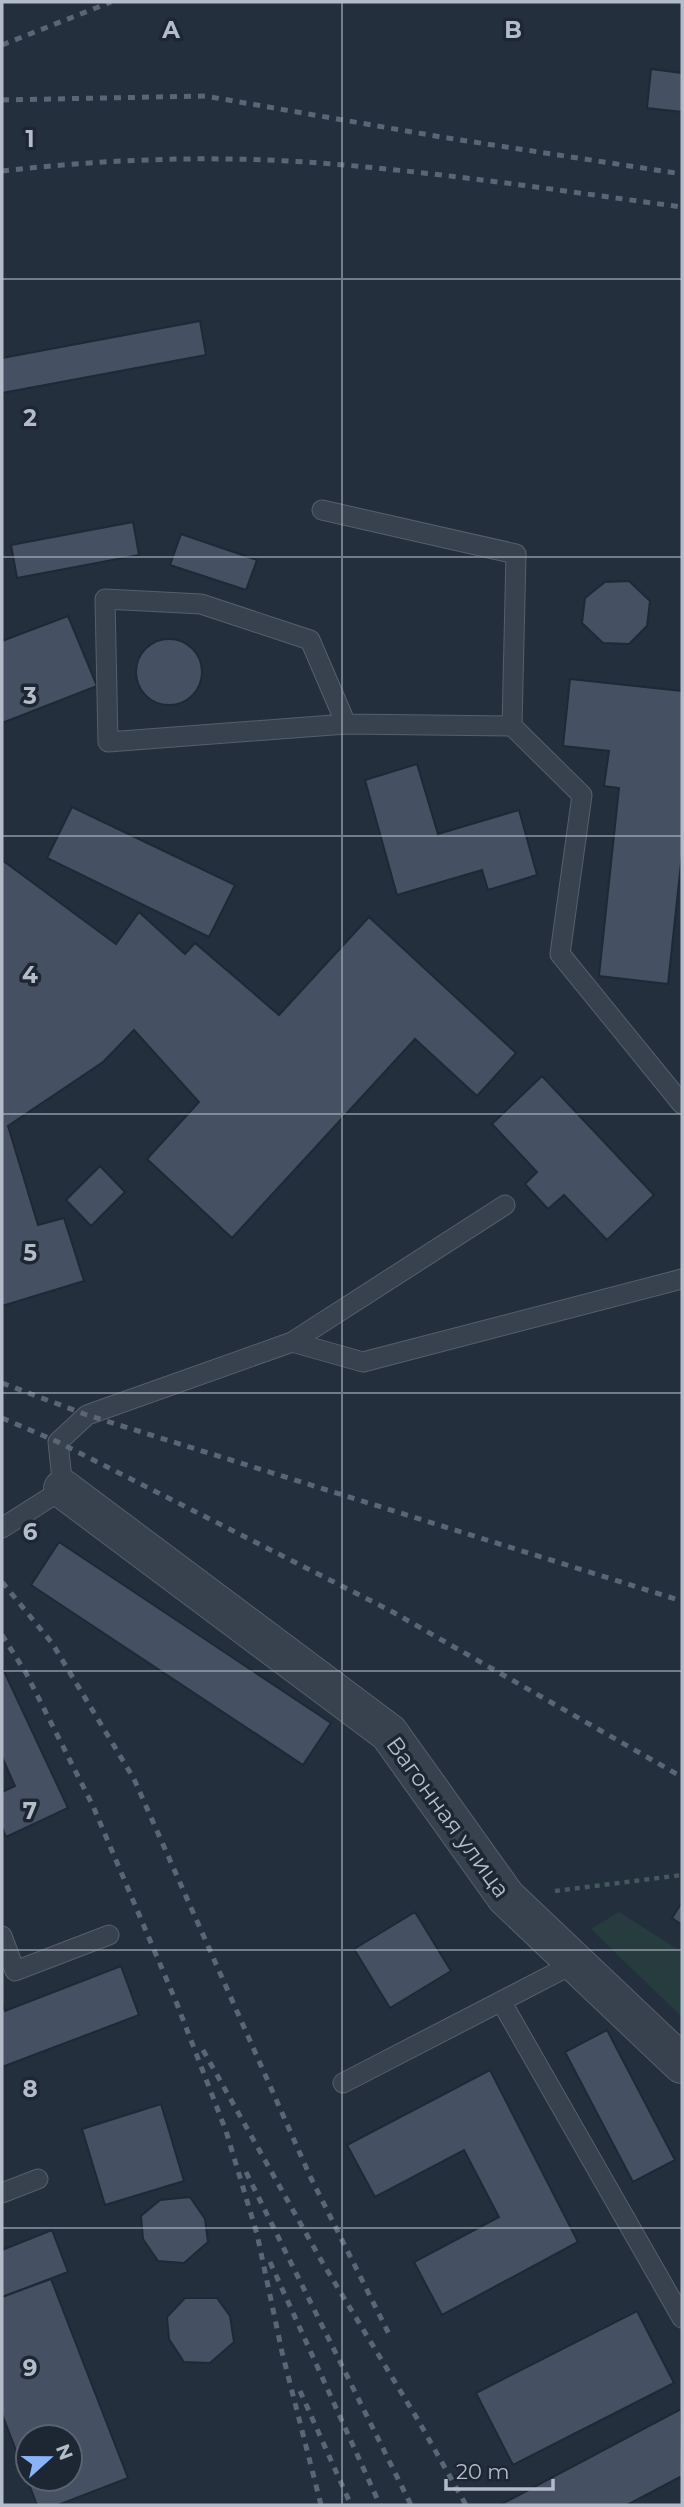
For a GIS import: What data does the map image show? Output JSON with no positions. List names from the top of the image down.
{
  "streets": {
    "street": ["Вагонная улица"]
  },
  "scale_bar": "20 m",
  "north": "right",
  "grid": {
    "columns": ["A", "B"],
    "rows": [
      "1",
      "2",
      "3",
      "4",
      "5",
      "6",
      "7",
      "8",
      "9"
    ]
  }
}
